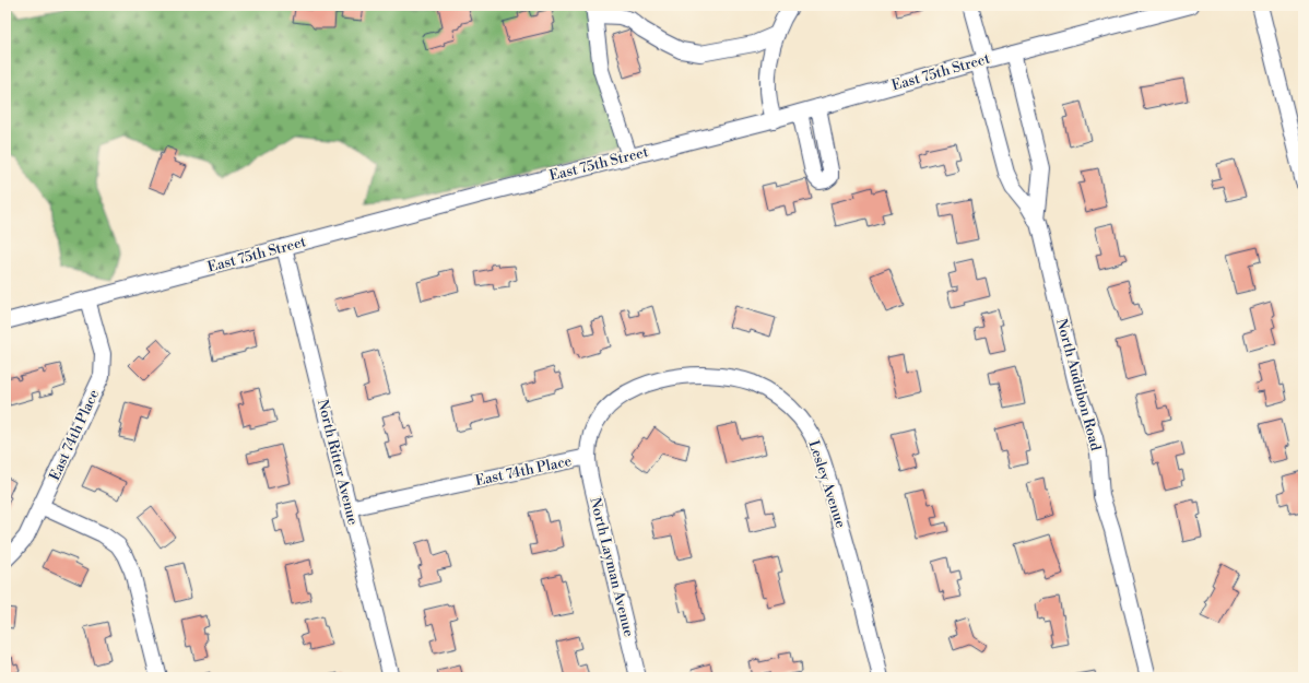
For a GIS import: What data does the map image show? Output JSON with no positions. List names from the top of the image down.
{
  "streets": {
    "street": [
      "East 75th Street",
      "North Audubon Road",
      "East 74th Place",
      "North Ritter Avenue",
      "Lesley Avenue",
      "North Layman Avenue"
    ]
  },
  "crossings": [
    ["East 75th Street", "North Audubon Road"],
    ["East 75th Street", "East 74th Place"],
    ["East 75th Street", "North Ritter Avenue"],
    ["East 74th Place", "North Ritter Avenue"],
    ["East 74th Place", "Lesley Avenue"],
    ["East 74th Place", "North Layman Avenue"]
  ]
}
